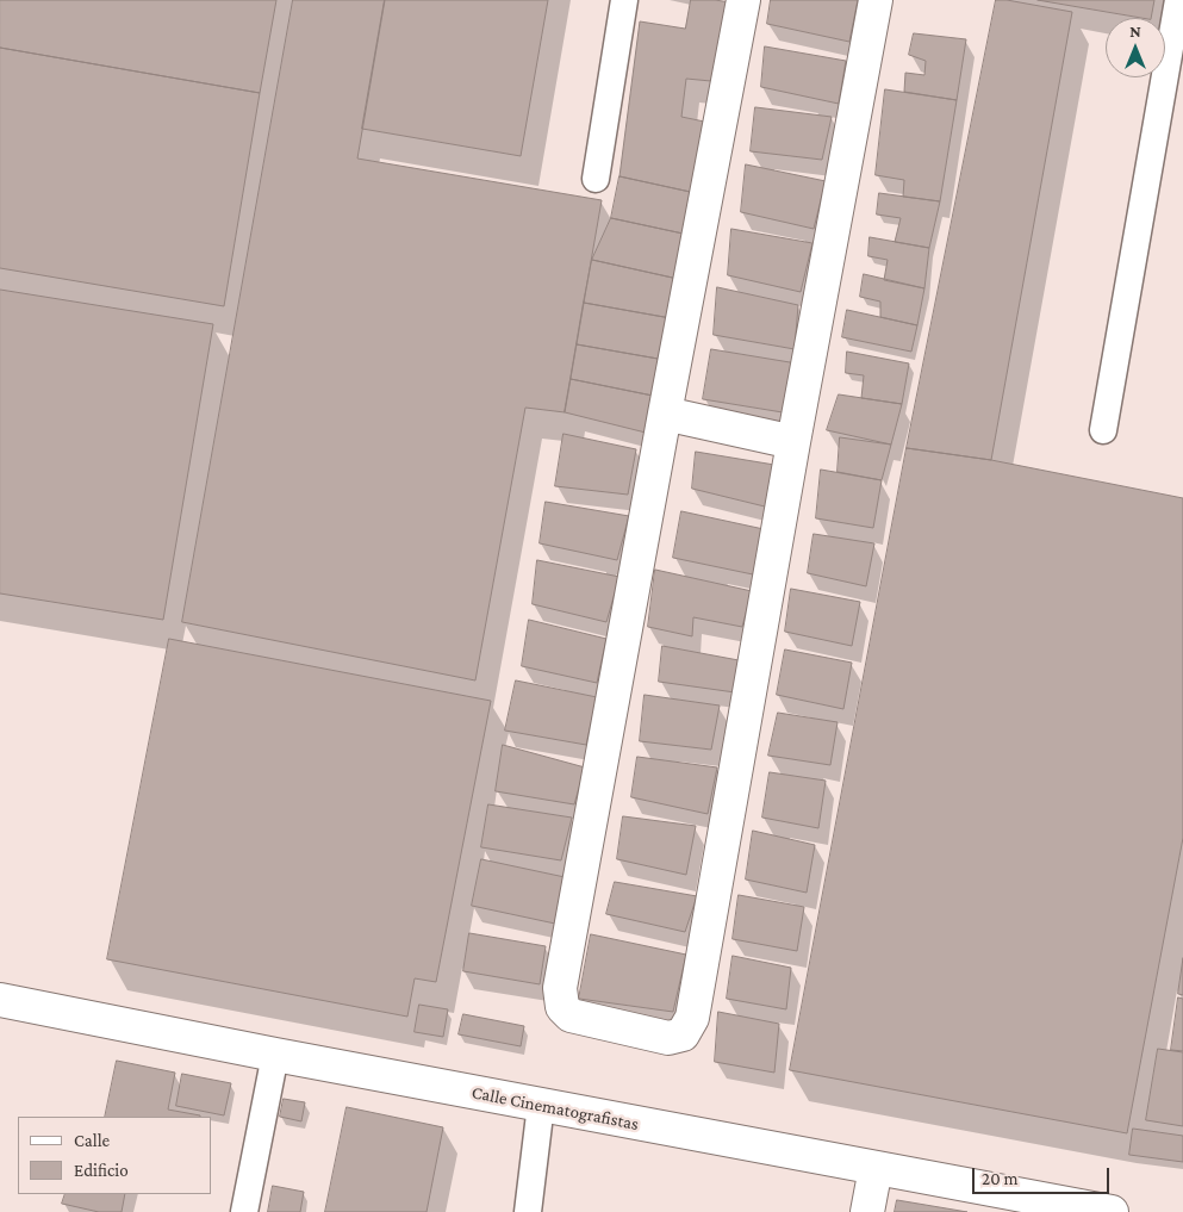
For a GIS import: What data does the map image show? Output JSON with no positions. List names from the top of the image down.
{
  "streets": {
    "street": ["Calle Cinematografistas"]
  },
  "legend": ["Calle", "Edificio"],
  "scale_bar": "20 m",
  "north": "top"
}
